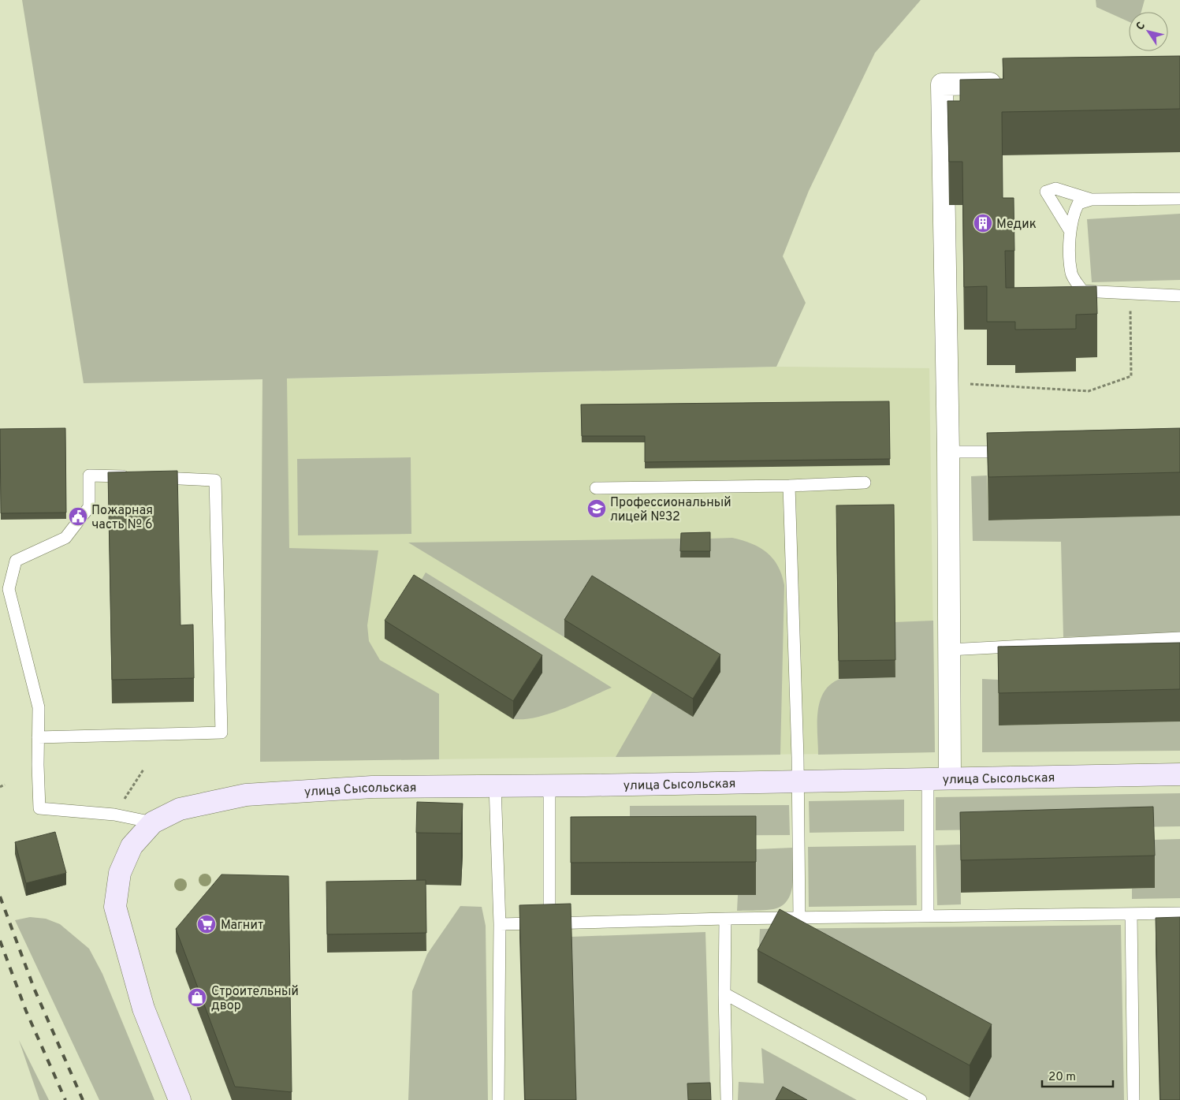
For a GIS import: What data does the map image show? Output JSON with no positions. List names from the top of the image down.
{
  "streets": {
    "main road": ["улица Сысольская"]
  },
  "places": {
    "building": ["Медик"],
    "school or university": ["Профессиональный лицей №32"],
    "public building": ["Пожарная часть № 6"],
    "supermarket": ["Магнит"],
    "shop": ["Строительный двор"]
  },
  "scale_bar": "20 m",
  "north": "top left"
}
